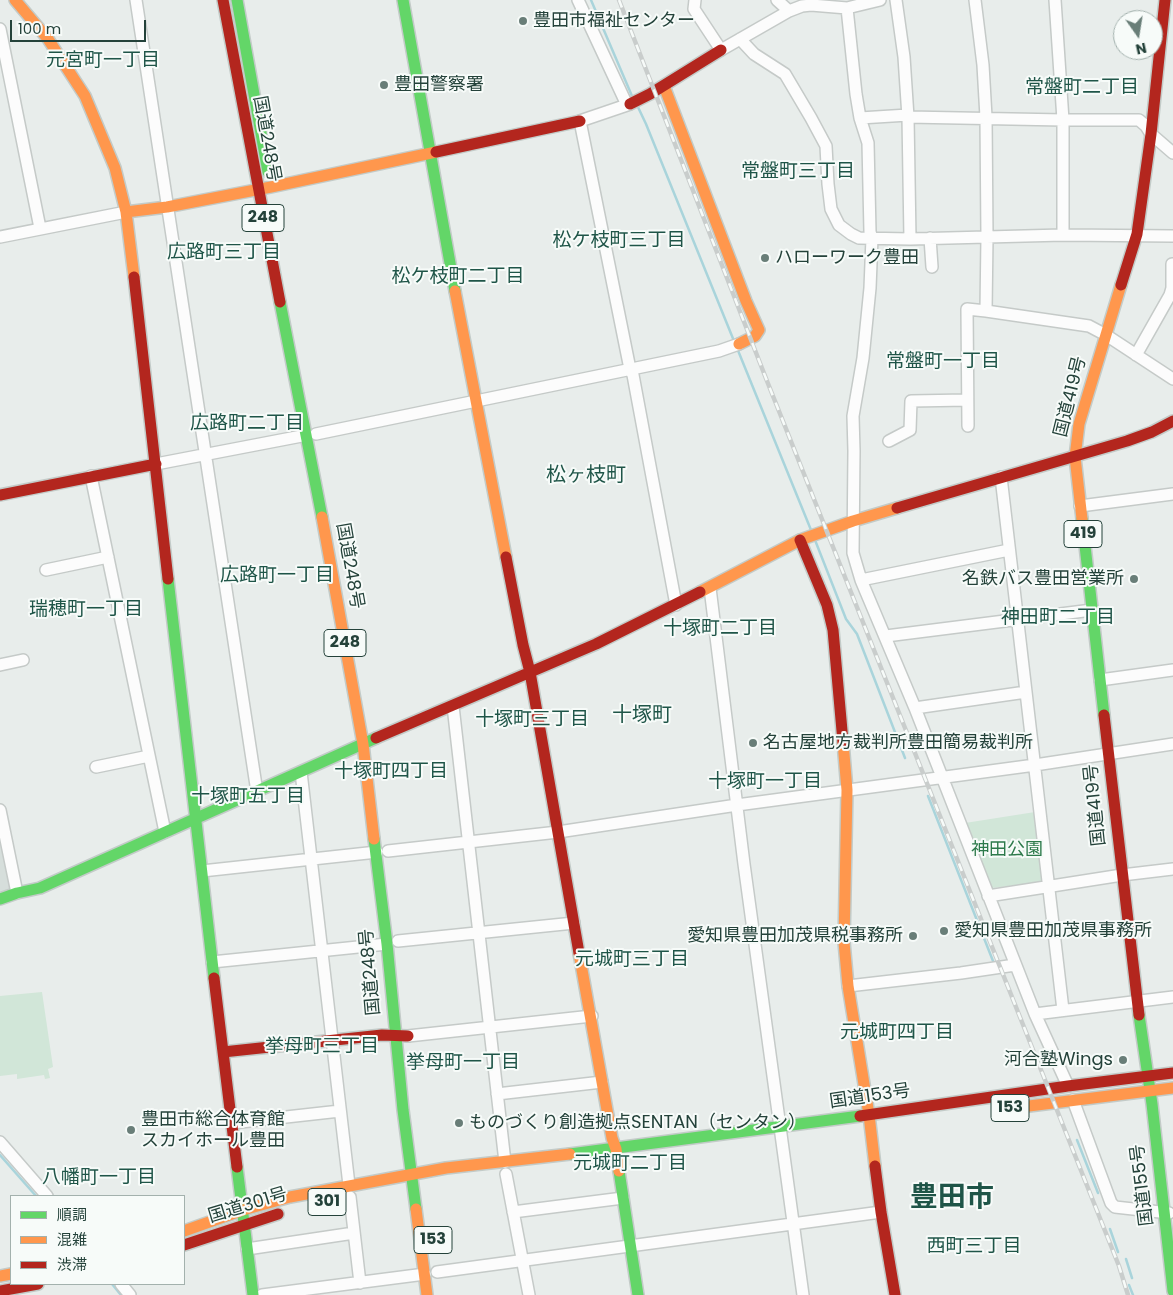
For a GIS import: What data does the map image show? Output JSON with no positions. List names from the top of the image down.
{
  "streets": {
    "main road": [
      "国道248号",
      "248",
      "国道419号",
      "419",
      "国道153号",
      "153",
      "国道155号",
      "301",
      "国道301号"
    ]
  },
  "crossings": [
    ["国道248号", "国道153号"],
    ["国道248号", "153"],
    ["国道248号", "国道301号"],
    ["国道419号", "国道153号"],
    ["国道419号", "国道155号"],
    ["国道153号", "153"],
    ["国道153号", "国道155号"],
    ["国道153号", "国道301号"],
    ["153", "国道155号"],
    ["153", "国道301号"]
  ],
  "districts": [
    "元宮町一丁目",
    "常盤町二丁目",
    "常盤町三丁目",
    "松ケ枝町三丁目",
    "広路町三丁目",
    "松ケ枝町二丁目",
    "常盤町一丁目",
    "広路町二丁目",
    "松ヶ枝町",
    "広路町一丁目",
    "瑞穂町一丁目",
    "神田町二丁目",
    "十塚町二丁目",
    "十塚町",
    "十塚町三丁目",
    "十塚町四丁目",
    "十塚町一丁目",
    "十塚町五丁目",
    "元城町三丁目",
    "元城町四丁目",
    "挙母町三丁目",
    "挙母町一丁目",
    "元城町二丁目",
    "八幡町一丁目",
    "豊田市",
    "西町三丁目"
  ],
  "parks": ["神田公園"],
  "places": [
    "豊田市福祉センター",
    "豊田警察署",
    "ハローワーク豊田",
    "名鉄バス豊田営業所",
    "名古屋地方裁判所豊田簡易裁判所",
    "愛知県豊田加茂県事務所",
    "愛知県豊田加茂県税事務所",
    "河合塾Wings",
    "ものづくり創造拠点SENTAN（センタン）",
    "豊田市総合体育館 スカイホール豊田"
  ],
  "legend": ["順調", "混雑", "渋滞"],
  "scale_bar": "100 m",
  "north": "bottom"
}
